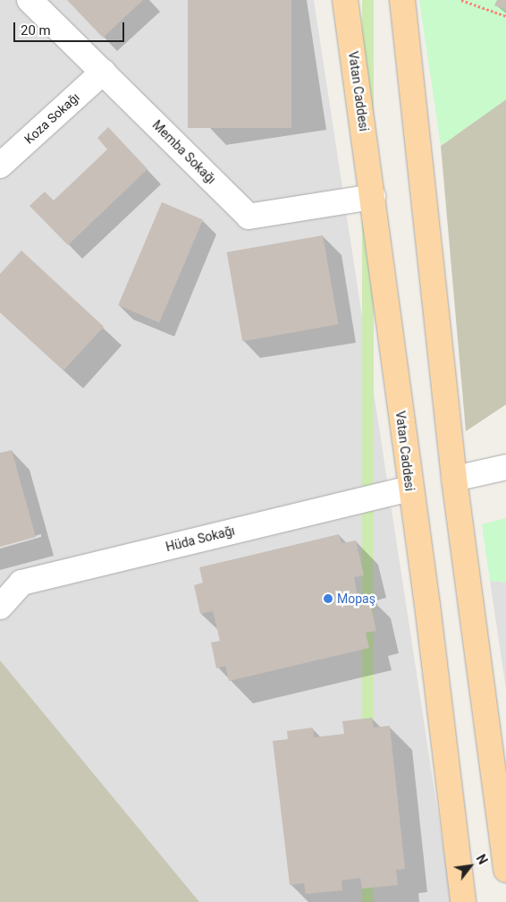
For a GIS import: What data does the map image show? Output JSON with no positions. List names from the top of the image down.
{
  "streets": {
    "main road": ["Vatan Caddesi"],
    "street": ["Koza Sokağı", "Memba Sokağı", "Hüda Sokağı"]
  },
  "crossings": [
    ["Vatan Caddesi", "Memba Sokağı"],
    ["Vatan Caddesi", "Hüda Sokağı"],
    ["Koza Sokağı", "Memba Sokağı"]
  ],
  "places": ["Mopaş"],
  "scale_bar": "20 m",
  "north": "top right"
}
